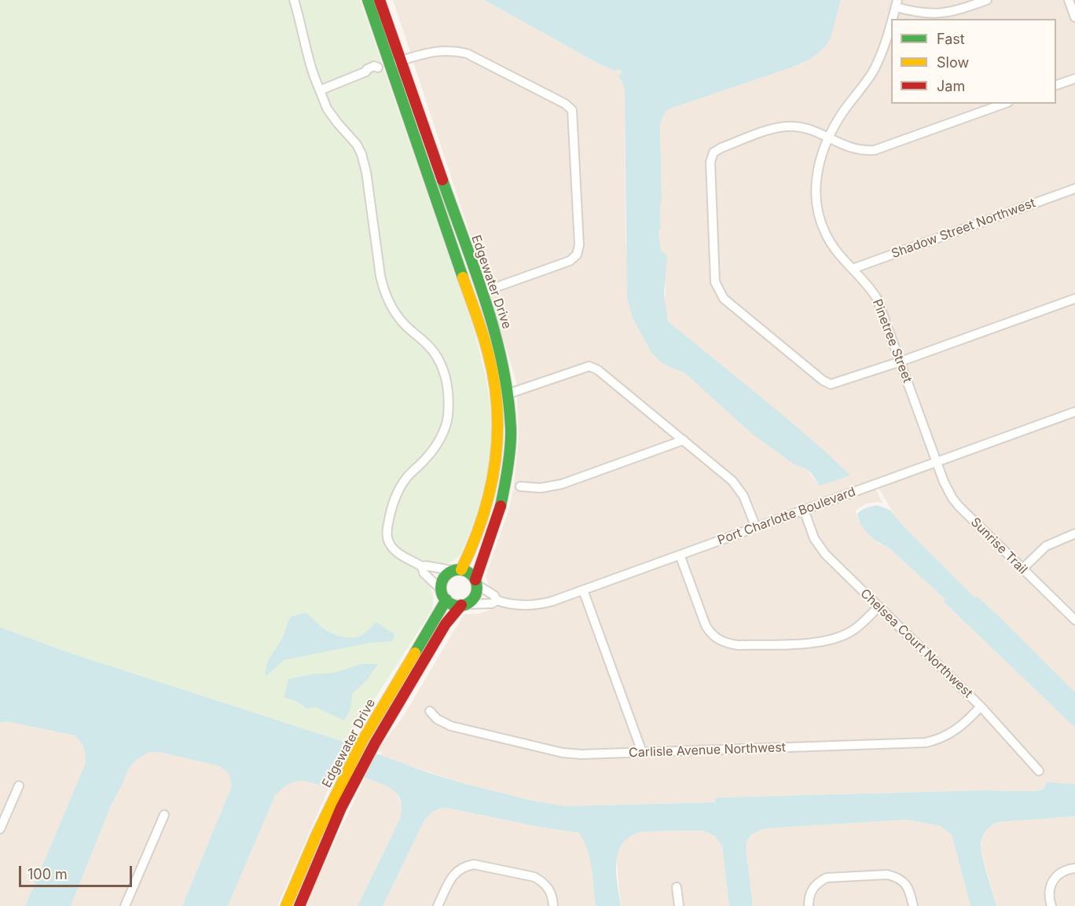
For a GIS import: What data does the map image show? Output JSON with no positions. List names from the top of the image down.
{
  "streets": {
    "street": [
      "Shadow Street Northwest",
      "Edgewater Drive",
      "Pinetree Street",
      "Port Charlotte Boulevard",
      "Sunrise Trail",
      "Chelsea Court Northwest",
      "Carlisle Avenue Northwest"
    ]
  },
  "crossings": [
    ["Shadow Street Northwest", "Pinetree Street"],
    ["Edgewater Drive", "Port Charlotte Boulevard"],
    ["Pinetree Street", "Port Charlotte Boulevard"],
    ["Pinetree Street", "Sunrise Trail"],
    ["Port Charlotte Boulevard", "Sunrise Trail"],
    ["Port Charlotte Boulevard", "Chelsea Court Northwest"],
    ["Chelsea Court Northwest", "Carlisle Avenue Northwest"]
  ],
  "legend": ["Fast", "Slow", "Jam"],
  "scale_bar": "100 m"
}
